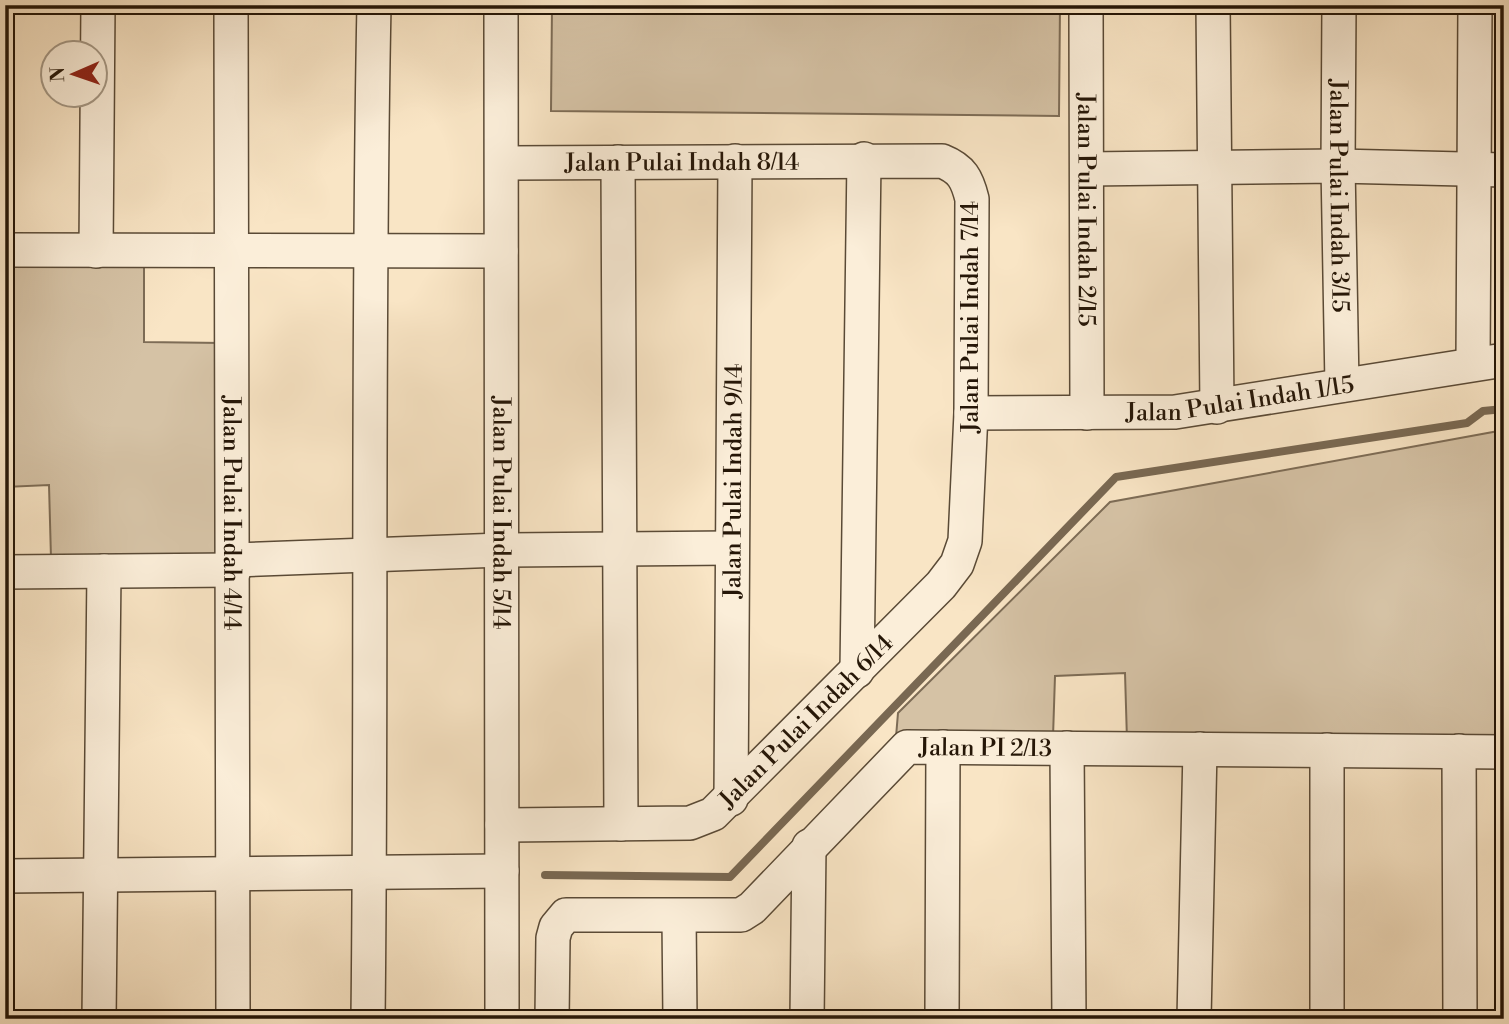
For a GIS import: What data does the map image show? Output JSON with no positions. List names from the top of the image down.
{
  "streets": {
    "street": [
      "Jalan Pulai Indah 8/14",
      "Jalan Pulai Indah 3/15",
      "Jalan Pulai Indah 2/15",
      "Jalan Pulai Indah 7/14",
      "Jalan Pulai Indah 1/15",
      "Jalan Pulai Indah 9/14",
      "Jalan Pulai Indah 4/14",
      "Jalan Pulai Indah 5/14",
      "Jalan Pulai Indah 6/14",
      "Jalan PI 2/13"
    ]
  },
  "crossings": [
    ["Jalan Pulai Indah 8/14", "Jalan Pulai Indah 7/14"],
    ["Jalan Pulai Indah 8/14", "Jalan Pulai Indah 9/14"],
    ["Jalan Pulai Indah 8/14", "Jalan Pulai Indah 5/14"],
    ["Jalan Pulai Indah 3/15", "Jalan Pulai Indah 1/15"],
    ["Jalan Pulai Indah 2/15", "Jalan Pulai Indah 1/15"],
    ["Jalan Pulai Indah 7/14", "Jalan Pulai Indah 1/15"],
    ["Jalan Pulai Indah 7/14", "Jalan Pulai Indah 6/14"],
    ["Jalan Pulai Indah 9/14", "Jalan Pulai Indah 6/14"],
    ["Jalan Pulai Indah 5/14", "Jalan Pulai Indah 6/14"]
  ],
  "north": "left"
}
